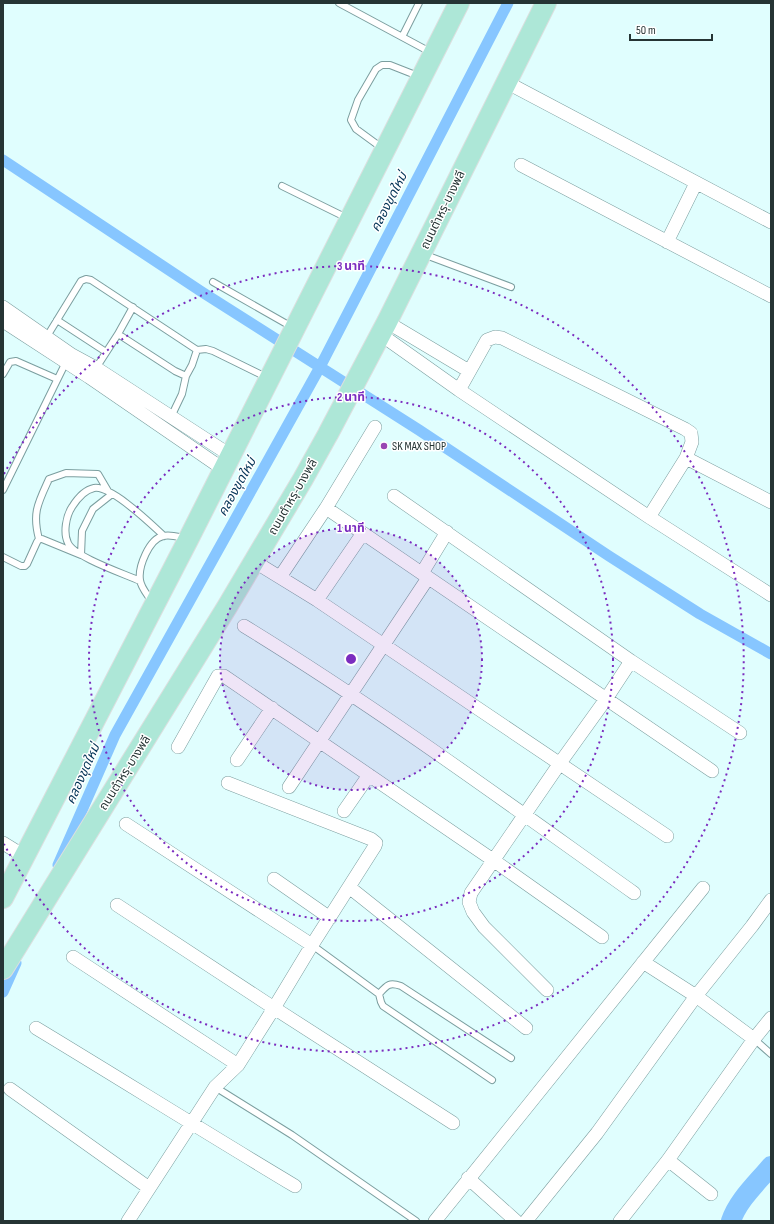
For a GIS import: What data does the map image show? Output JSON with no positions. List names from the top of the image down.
{
  "streets": {
    "main road": ["ถนนตำหรุ-บางพลี"]
  },
  "water": ["คลองขุดใหม่"],
  "places": ["SK MAX SHOP"],
  "scale_bar": "50 m",
  "rings": ["3 นาที", "2 นาที", "1 นาที"]
}
